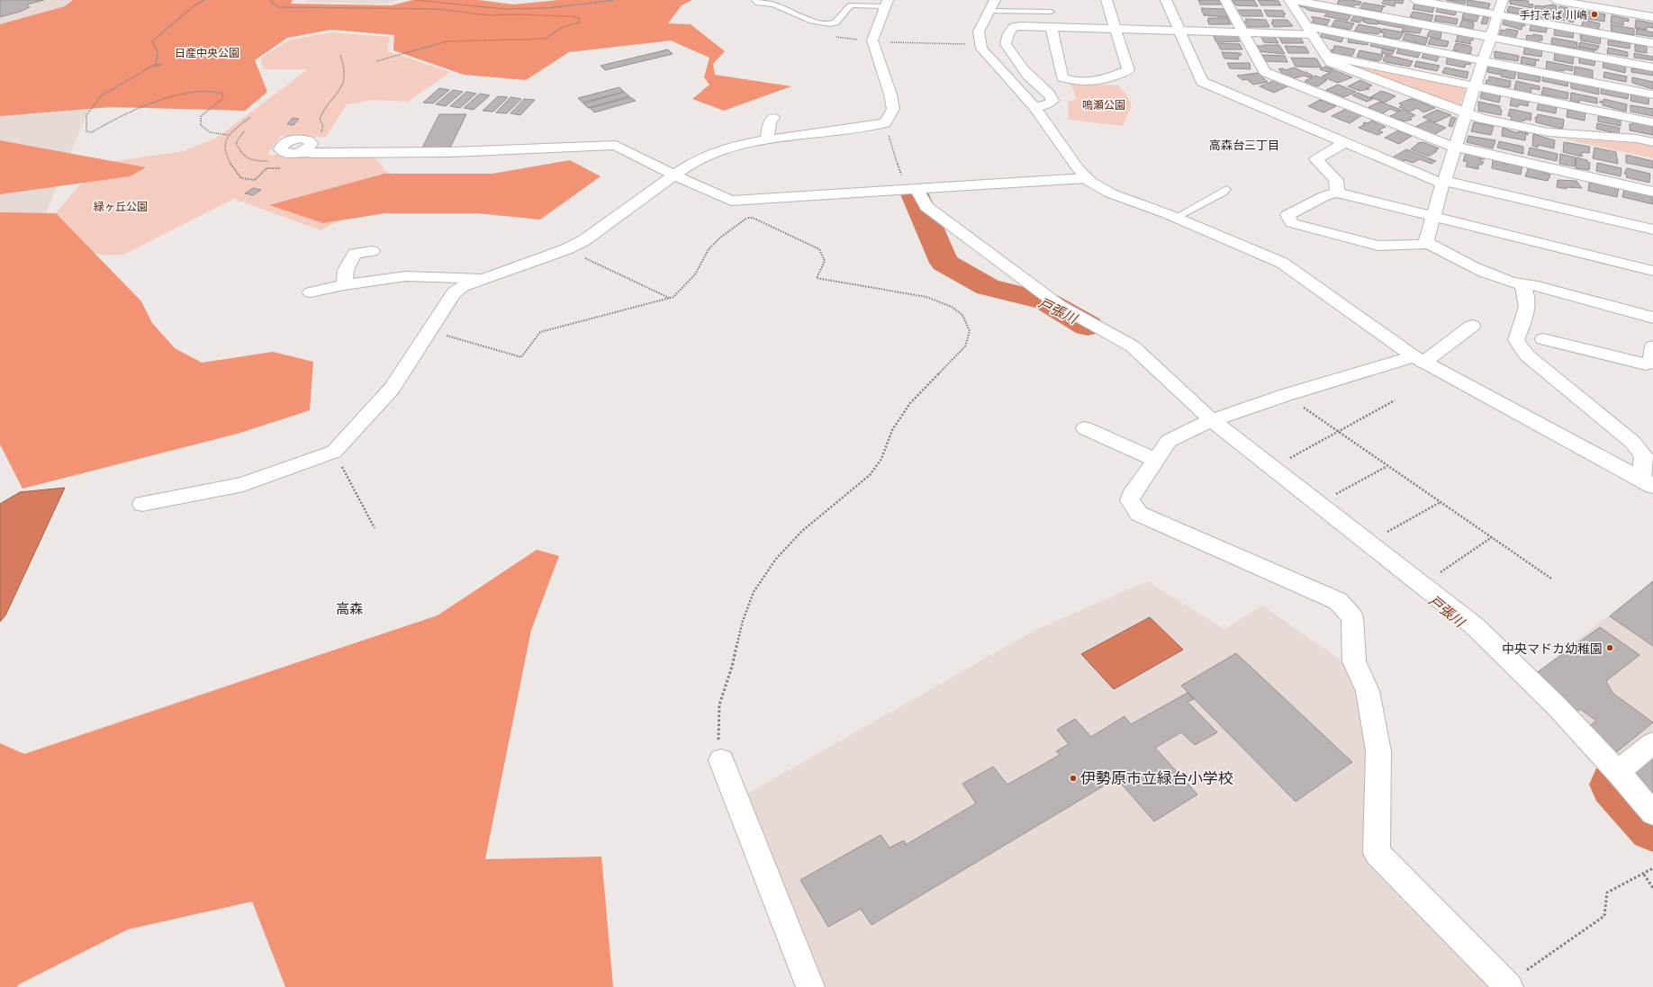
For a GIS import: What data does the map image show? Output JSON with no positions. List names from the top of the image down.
{
  "districts": ["高森台三丁目", "高森"],
  "water": ["戸張川"],
  "parks": ["日産中央公園", "鳴瀬公園", "緑ヶ丘公園"],
  "places": ["手打そば 川嶋", "中央マドカ幼稚園", "伊勢原市立緑台小学校"]
}
